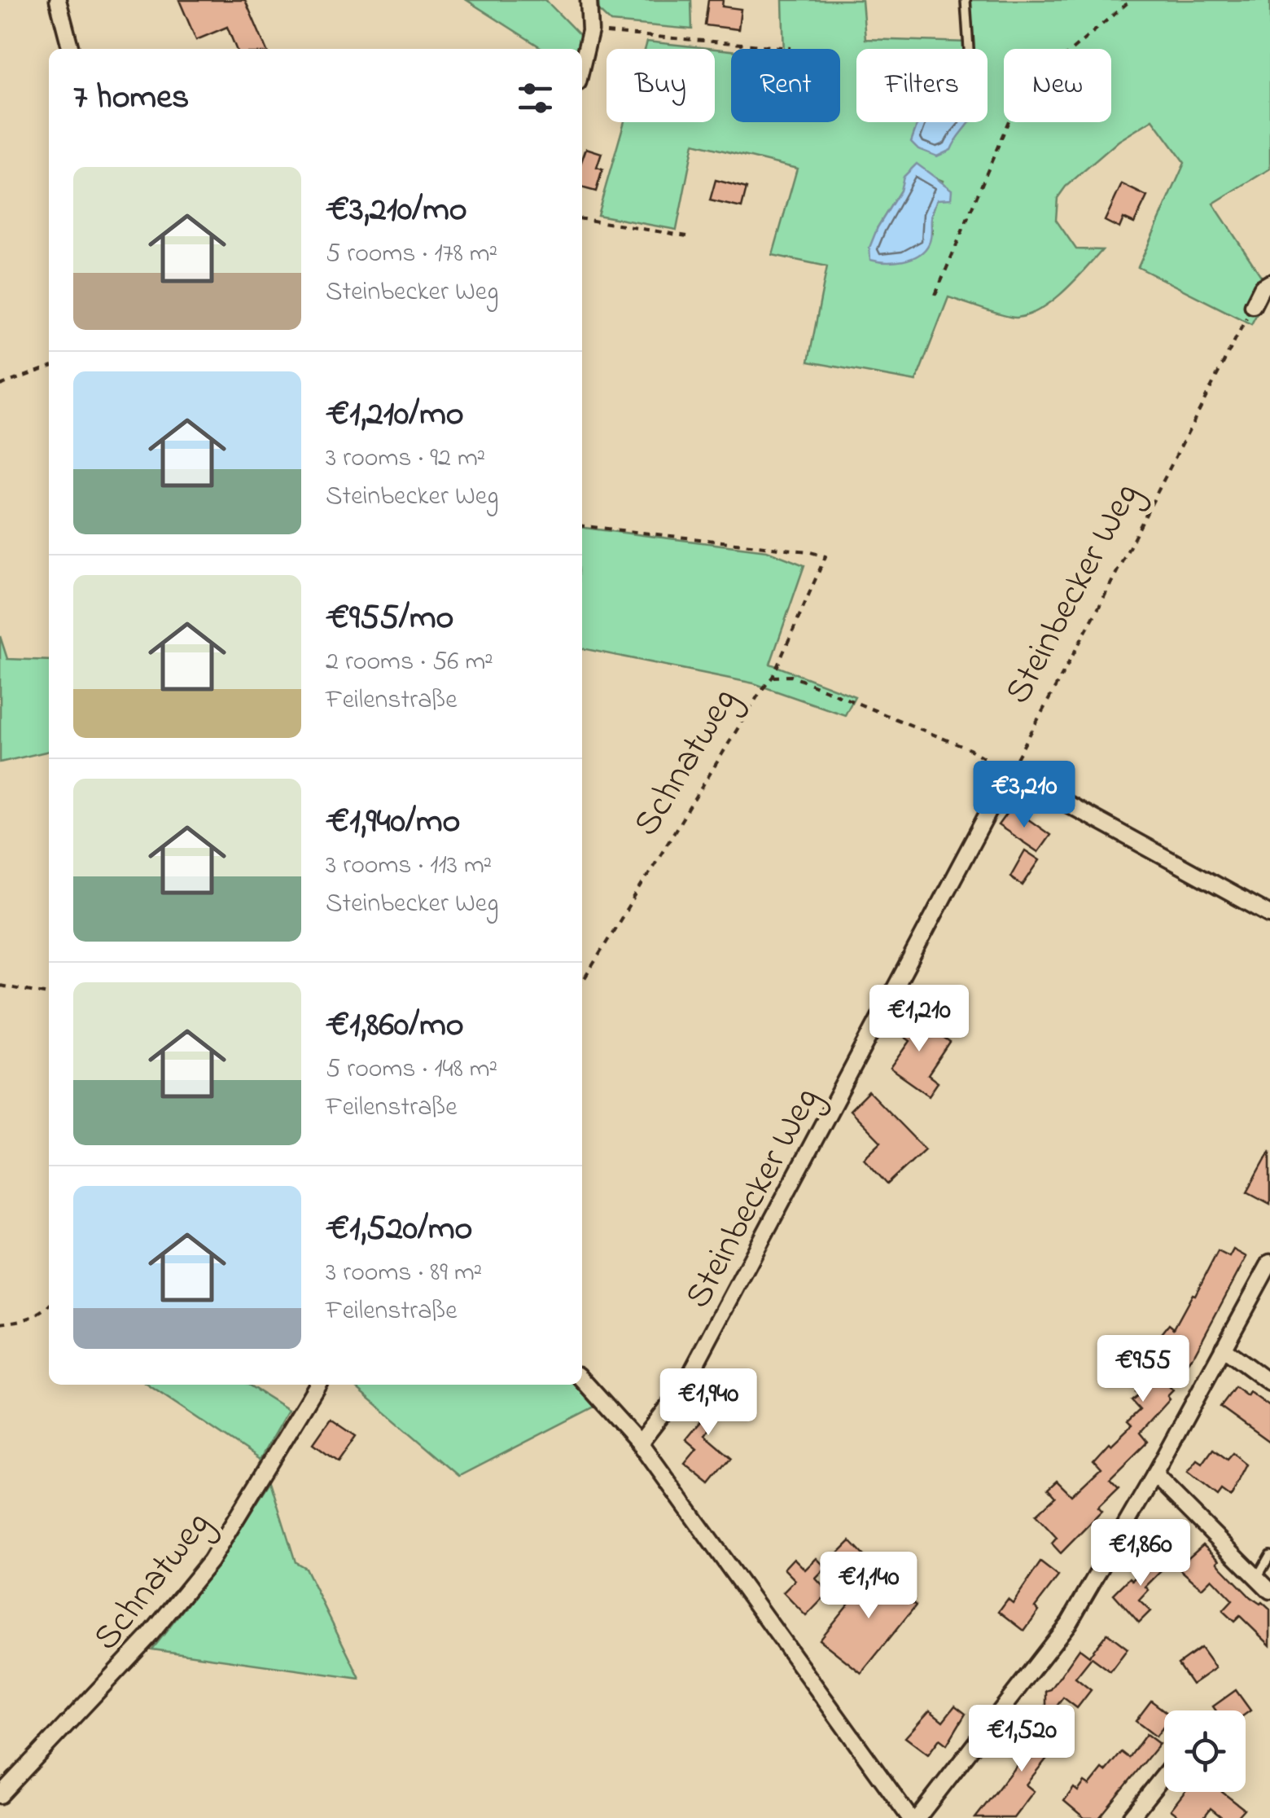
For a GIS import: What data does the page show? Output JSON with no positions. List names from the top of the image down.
{
  "streets": {
    "street": ["Steinbecker Weg", "Schnatweg"]
  },
  "page": {
    "chip": [
      "Buy",
      "Rent",
      "Filters",
      "New"
    ],
    "heading": "7 homes",
    "list": [
      {
        "name": "€3,210/mo",
        "note": "5 rooms · 178 m² · Steinbecker Weg"
      },
      {
        "name": "€1,210/mo",
        "note": "3 rooms · 92 m² · Steinbecker Weg"
      },
      {
        "name": "€955/mo",
        "note": "2 rooms · 56 m² · Feilenstraße"
      },
      {
        "name": "€1,940/mo",
        "note": "3 rooms · 113 m² · Steinbecker Weg"
      },
      {
        "name": "€1,860/mo",
        "note": "5 rooms · 148 m² · Feilenstraße"
      },
      {
        "name": "€1,520/mo",
        "note": "3 rooms · 89 m² · Feilenstraße"
      }
    ],
    "price": [
      "€3,210",
      "€1,210",
      "€955",
      "€1,940",
      "€1,860",
      "€1,140",
      "€1,520"
    ]
  }
}
